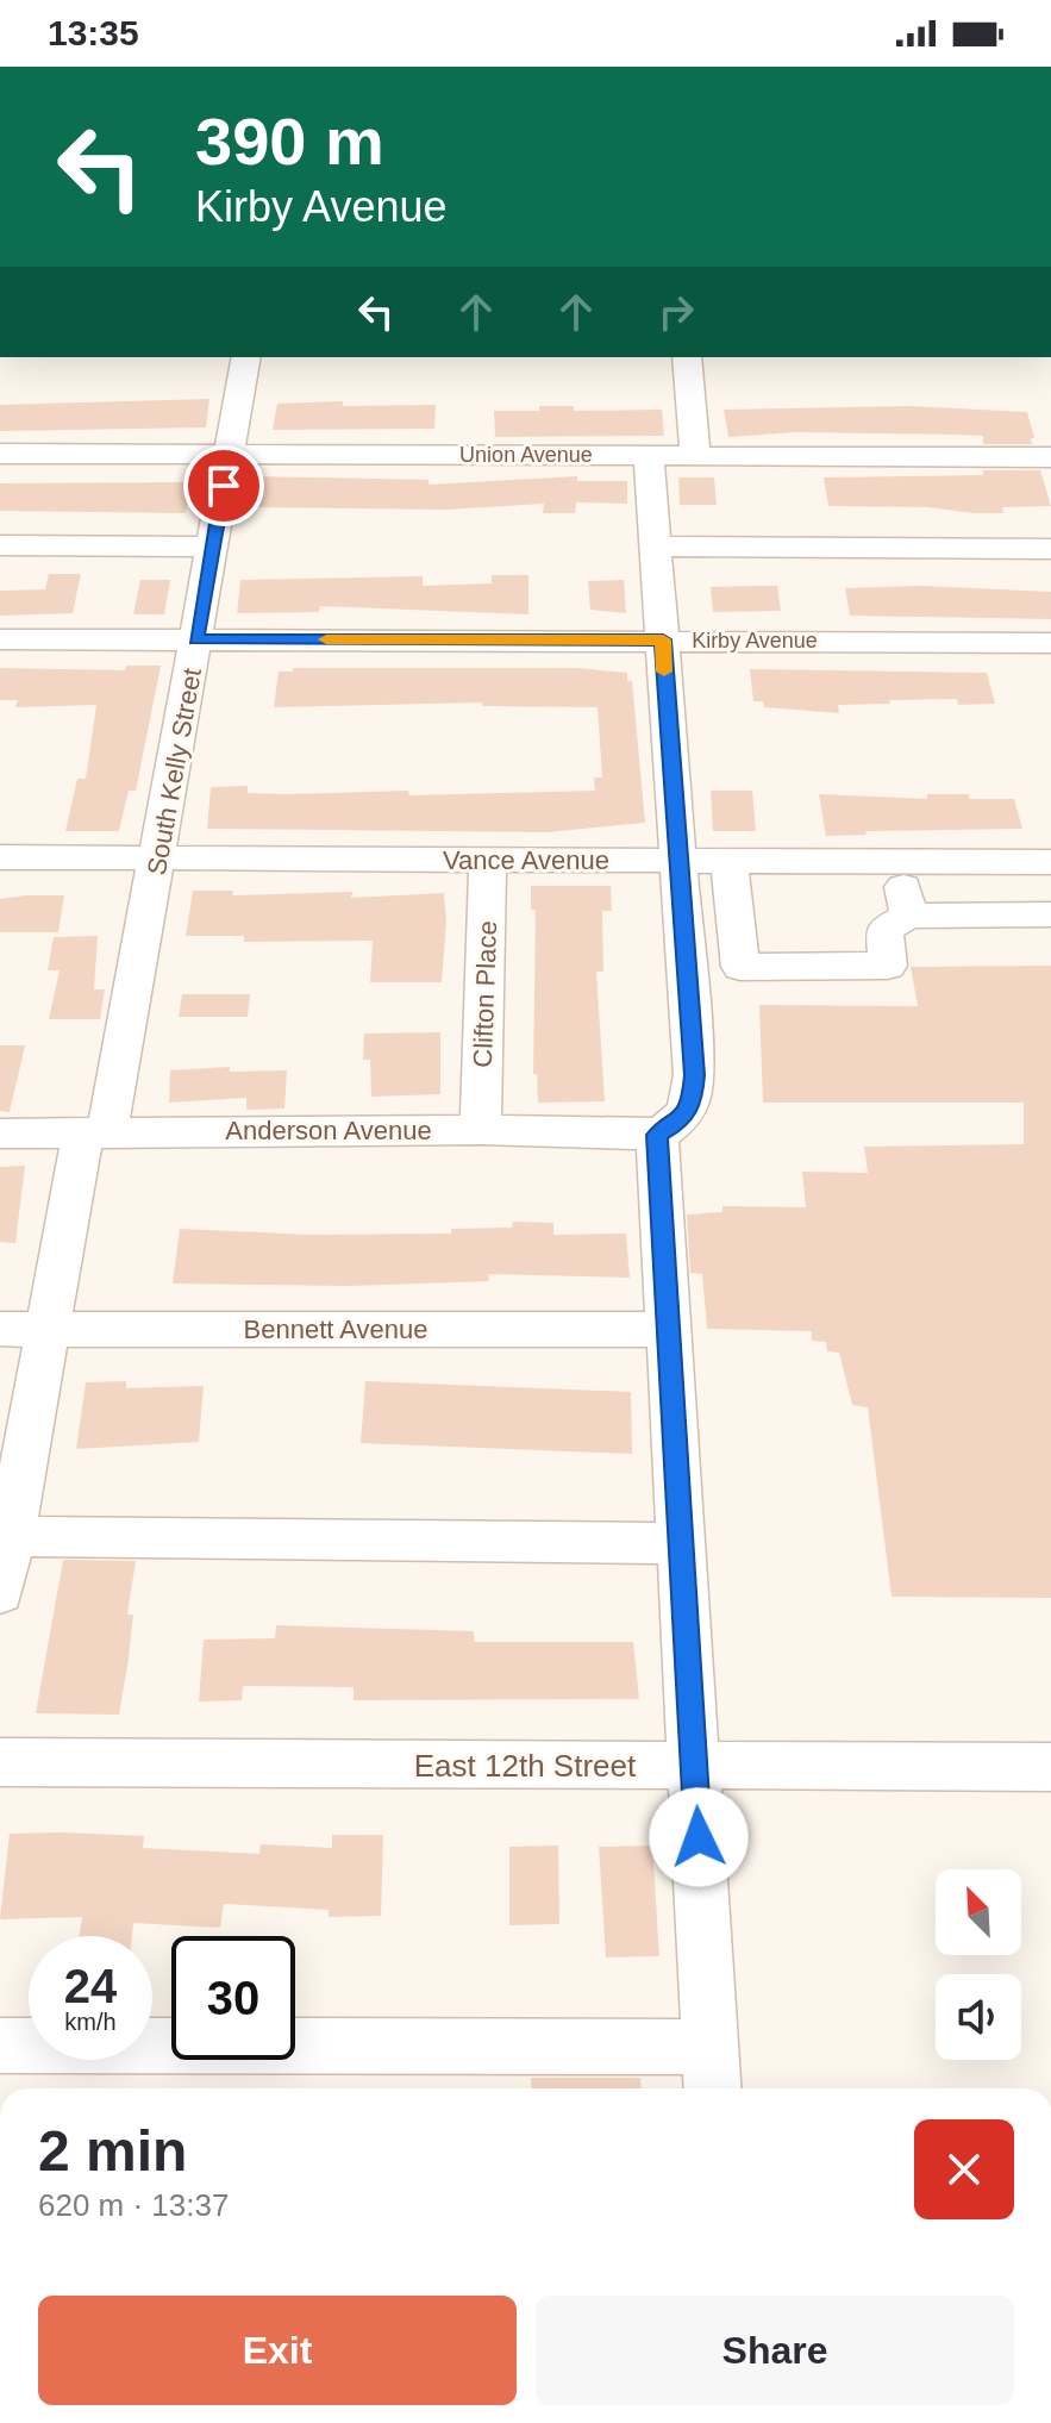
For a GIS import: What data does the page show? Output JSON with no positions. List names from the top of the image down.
{
  "streets": {
    "street": [
      "Union Avenue",
      "Kirby Avenue",
      "South Kelly Street",
      "Vance Avenue",
      "Clifton Place",
      "Anderson Avenue",
      "Bennett Avenue",
      "East 12th Street"
    ]
  },
  "crossings": [
    ["Union Avenue", "South Kelly Street"],
    ["Kirby Avenue", "South Kelly Street"],
    ["South Kelly Street", "Vance Avenue"],
    ["South Kelly Street", "Anderson Avenue"],
    ["South Kelly Street", "Bennett Avenue"],
    ["Vance Avenue", "Clifton Place"],
    ["Clifton Place", "Anderson Avenue"]
  ],
  "north": "top left",
  "page": {
    "status": "13:35",
    "turn": ["390 m", "Kirby Avenue"],
    "speed": "24 km/h",
    "limit": "30",
    "heading": ["2 min", "620 m · 13:37"],
    "buttons": ["Exit", "Share"]
  }
}
